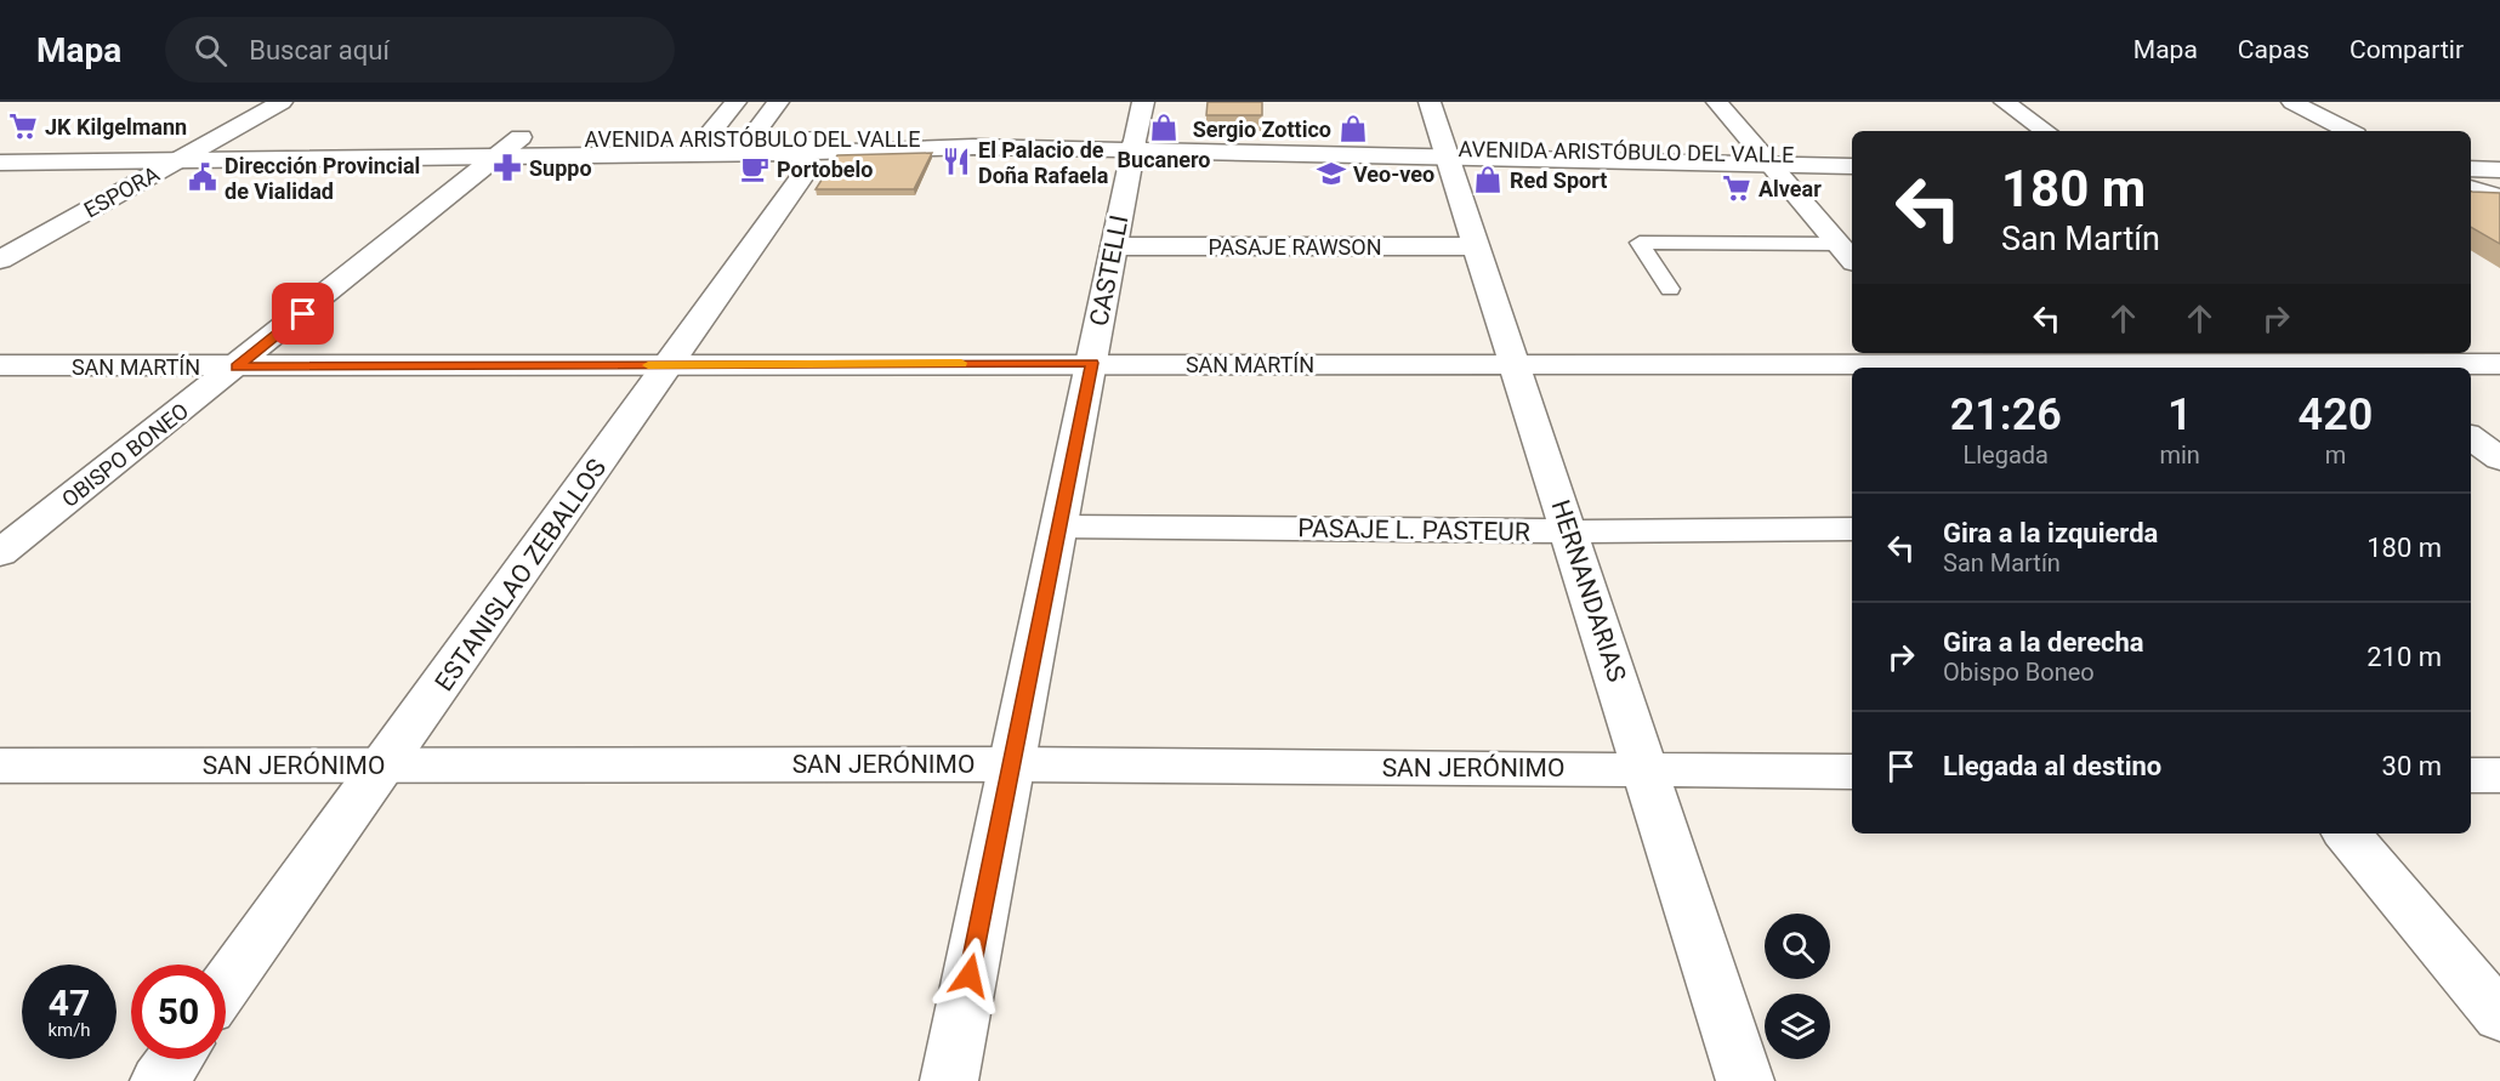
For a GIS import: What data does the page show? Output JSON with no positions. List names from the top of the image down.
{
  "streets": {
    "street": [
      "AVENIDA ARISTÓBULO DEL VALLE",
      "ESPORA",
      "PASAJE RAWSON",
      "CASTELLI",
      "SAN MARTÍN",
      "OBISPO BONEO",
      "PASAJE L. PASTEUR",
      "ESTANISLAO ZEBALLOS",
      "HERNANDARIAS",
      "SAN JERÓNIMO"
    ]
  },
  "crossings": [
    ["AVENIDA ARISTÓBULO DEL VALLE", "ESPORA"],
    ["AVENIDA ARISTÓBULO DEL VALLE", "CASTELLI"],
    ["AVENIDA ARISTÓBULO DEL VALLE", "OBISPO BONEO"],
    ["AVENIDA ARISTÓBULO DEL VALLE", "ESTANISLAO ZEBALLOS"],
    ["AVENIDA ARISTÓBULO DEL VALLE", "HERNANDARIAS"],
    ["PASAJE RAWSON", "CASTELLI"],
    ["PASAJE RAWSON", "HERNANDARIAS"],
    ["CASTELLI", "SAN MARTÍN"],
    ["CASTELLI", "PASAJE L. PASTEUR"],
    ["CASTELLI", "SAN JERÓNIMO"],
    ["SAN MARTÍN", "OBISPO BONEO"],
    ["SAN MARTÍN", "ESTANISLAO ZEBALLOS"],
    ["SAN MARTÍN", "HERNANDARIAS"],
    ["PASAJE L. PASTEUR", "HERNANDARIAS"],
    ["ESTANISLAO ZEBALLOS", "SAN JERÓNIMO"],
    ["HERNANDARIAS", "SAN JERÓNIMO"]
  ],
  "places": {
    "supermarket": ["JK Kilgelmann", "Alvear"],
    "shop": ["Bucanero", "Sergio Zottico", "Red Sport"],
    "restaurant": ["El Palacio de Doña Rafaela"],
    "pharmacy": ["Suppo"],
    "cafe": ["Portobelo"],
    "school or university": ["Veo-veo"],
    "public building": ["Dirección Provincial de Vialidad"]
  },
  "page": {
    "header": "Mapa",
    "search": "Buscar aquí",
    "nav": ["Mapa", "Capas", "Compartir"],
    "turn": ["180 m", "San Martín"],
    "eta": [
      "21:26",
      "Llegada",
      "1",
      "min",
      "420",
      "m"
    ],
    "list": [
      {
        "name": "Gira a la izquierda",
        "note": "San Martín",
        "value": "180 m"
      },
      {
        "name": "Gira a la derecha",
        "note": "Obispo Boneo",
        "value": "210 m"
      },
      {
        "name": "Llegada al destino",
        "value": "30 m"
      }
    ],
    "speed": "47 km/h",
    "limit": "50"
  }
}
